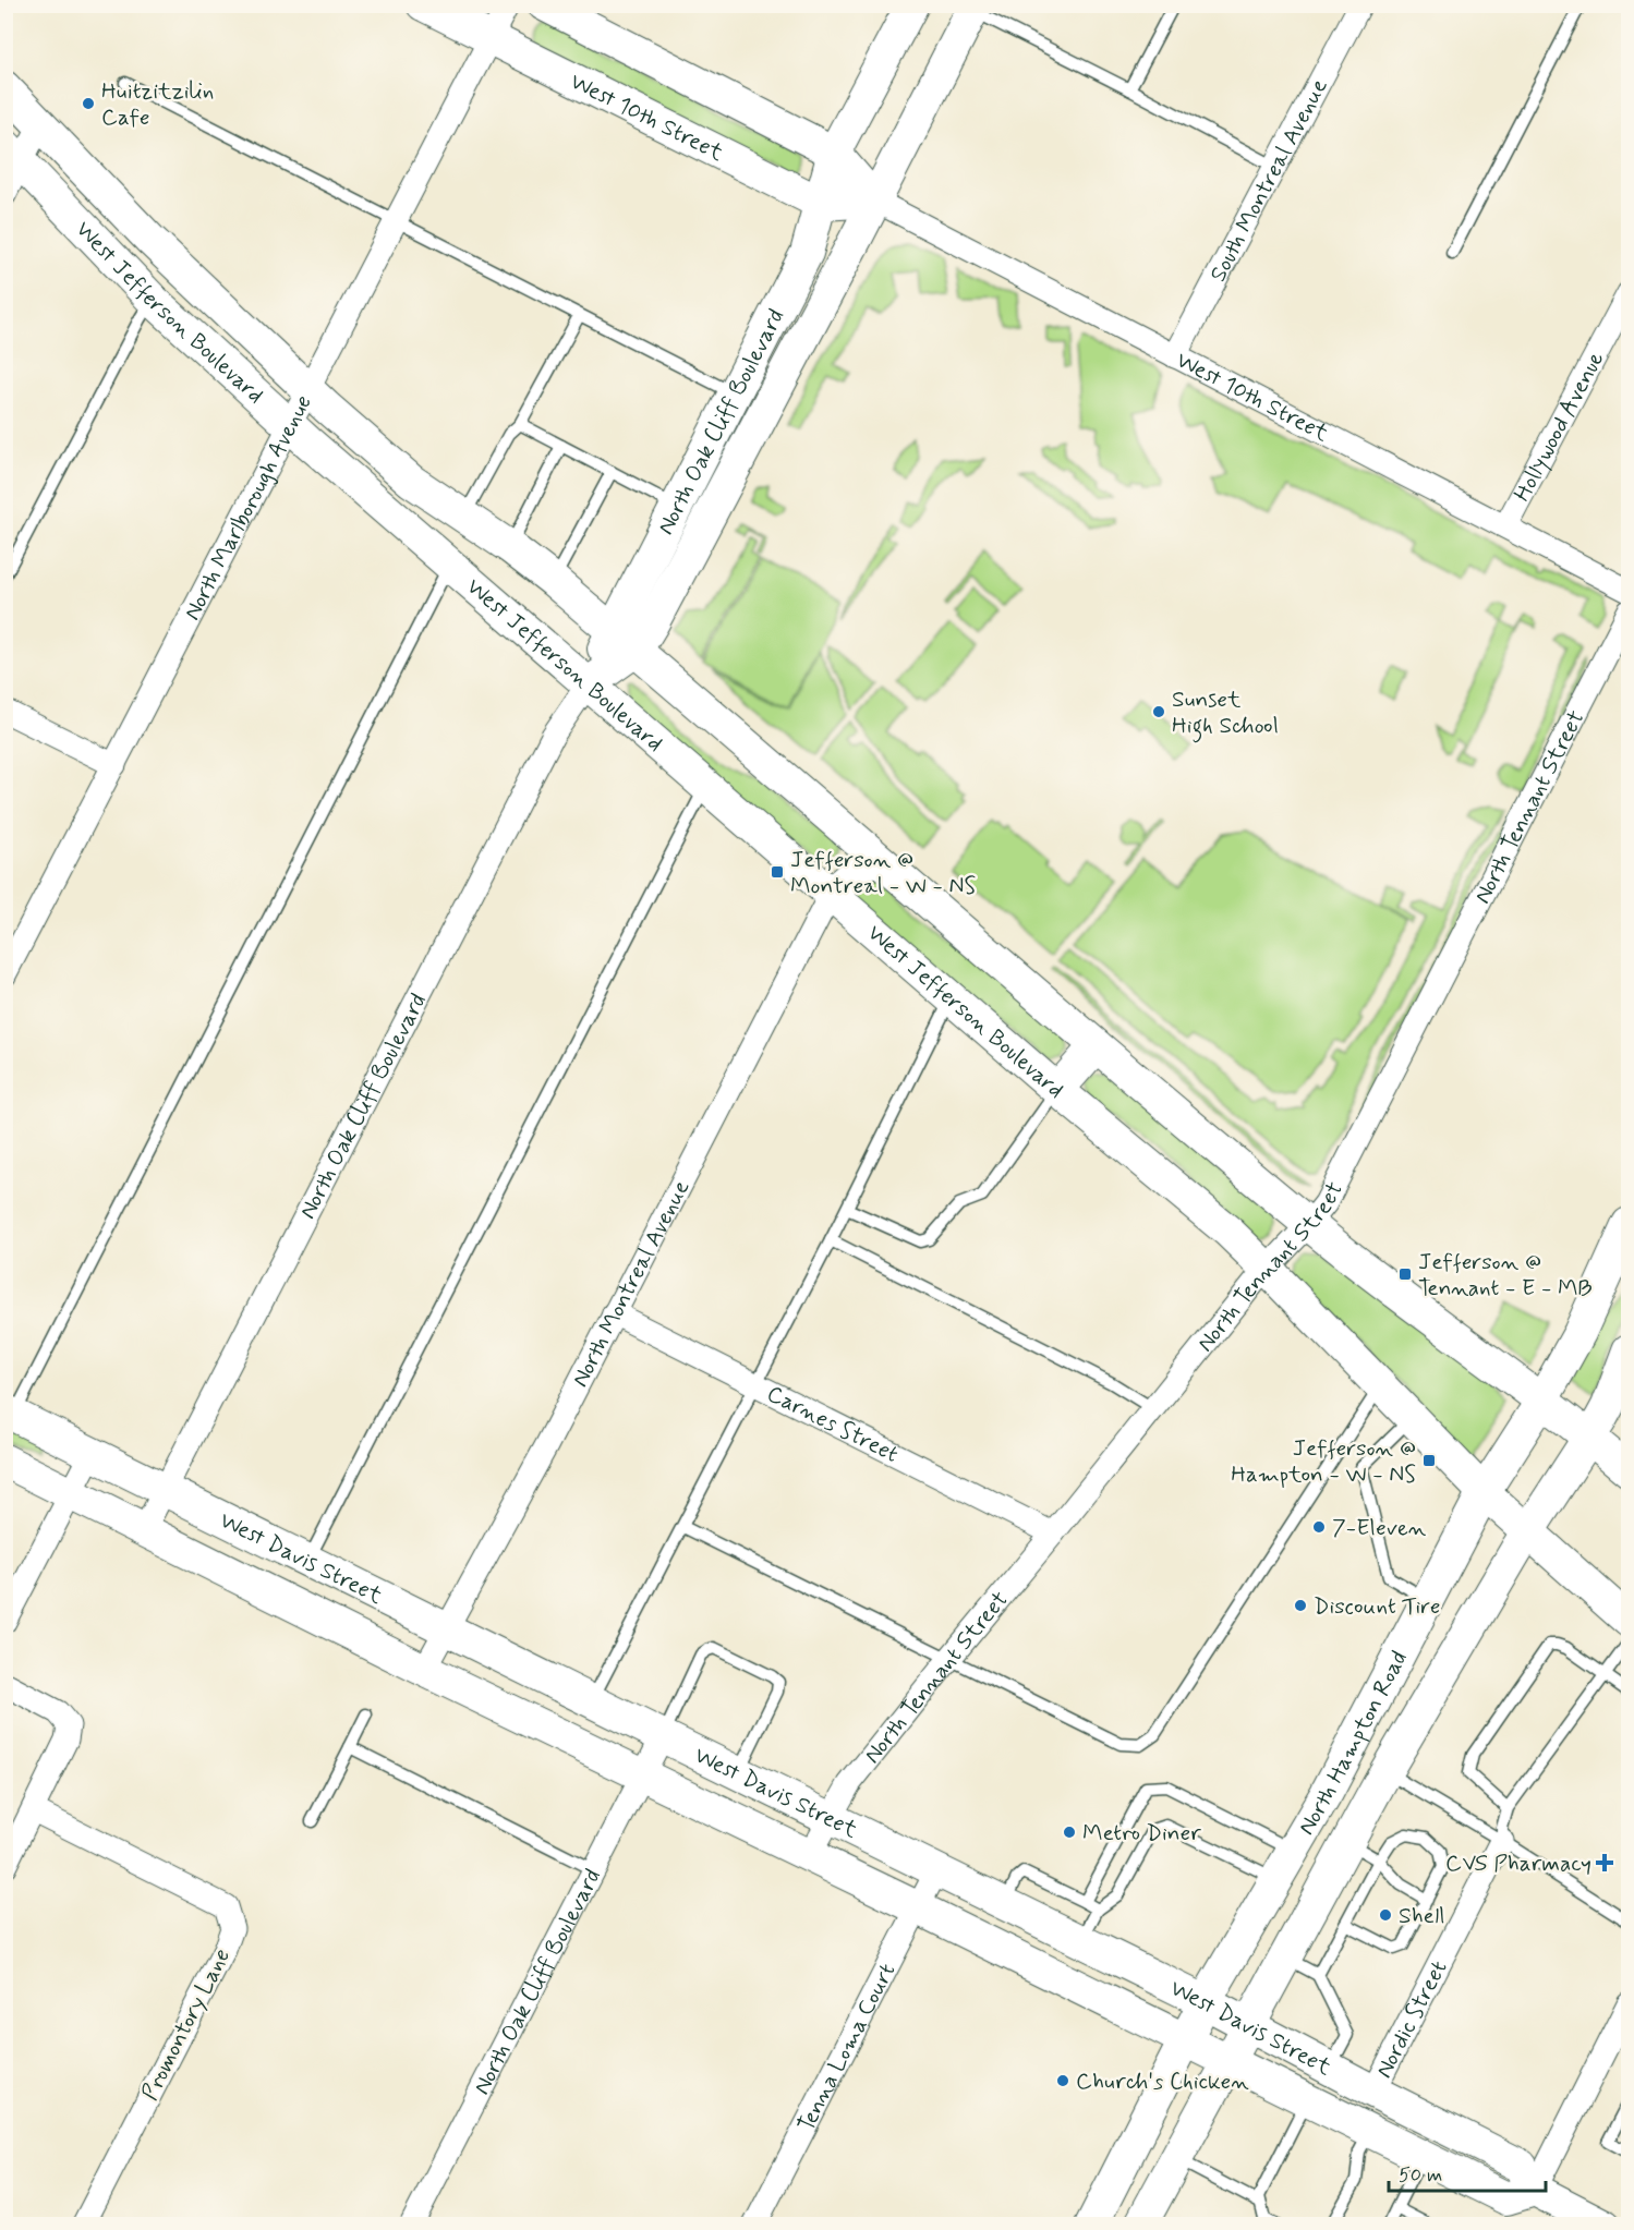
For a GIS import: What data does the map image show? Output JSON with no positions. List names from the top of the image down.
{
  "streets": {
    "main road": [
      "West 10th Street",
      "West Jefferson Boulevard",
      "North Oak Cliff Boulevard",
      "West Davis Street",
      "North Hampton Road"
    ],
    "street": [
      "South Montreal Avenue",
      "Hollywood Avenue",
      "North Marlborough Avenue",
      "North Tennant Street",
      "North Montreal Avenue",
      "Carnes Street",
      "Nordic Street",
      "Promontory Lane",
      "Tenna Loma Court"
    ]
  },
  "crossings": [
    ["West 10th Street", "South Montreal Avenue"],
    ["West 10th Street", "North Oak Cliff Boulevard"],
    ["West 10th Street", "Hollywood Avenue"],
    ["West 10th Street", "North Marlborough Avenue"],
    ["West Jefferson Boulevard", "North Oak Cliff Boulevard"],
    ["West Jefferson Boulevard", "North Marlborough Avenue"],
    ["West Jefferson Boulevard", "North Tennant Street"],
    ["West Jefferson Boulevard", "North Montreal Avenue"],
    ["West Jefferson Boulevard", "North Hampton Road"],
    ["North Oak Cliff Boulevard", "West Davis Street"],
    ["North Tennant Street", "Carnes Street"],
    ["North Tennant Street", "West Davis Street"],
    ["North Montreal Avenue", "Carnes Street"],
    ["North Montreal Avenue", "West Davis Street"],
    ["West Davis Street", "North Hampton Road"],
    ["West Davis Street", "Nordic Street"],
    ["West Davis Street", "Tenna Loma Court"]
  ],
  "places": {
    "other": [
      "Huitzitzilin Cafe",
      "Sunset High School",
      "7-Eleven",
      "Discount Tire",
      "Metro Diner",
      "Shell",
      "Church's Chicken"
    ],
    "transit": ["Jefferson @ Montreal - W - NS", "Jefferson @ Tennant - E - MB", "Jefferson @ Hampton - W - NS"],
    "health": ["CVS Pharmacy"]
  },
  "scale_bar": "50 m"
}
